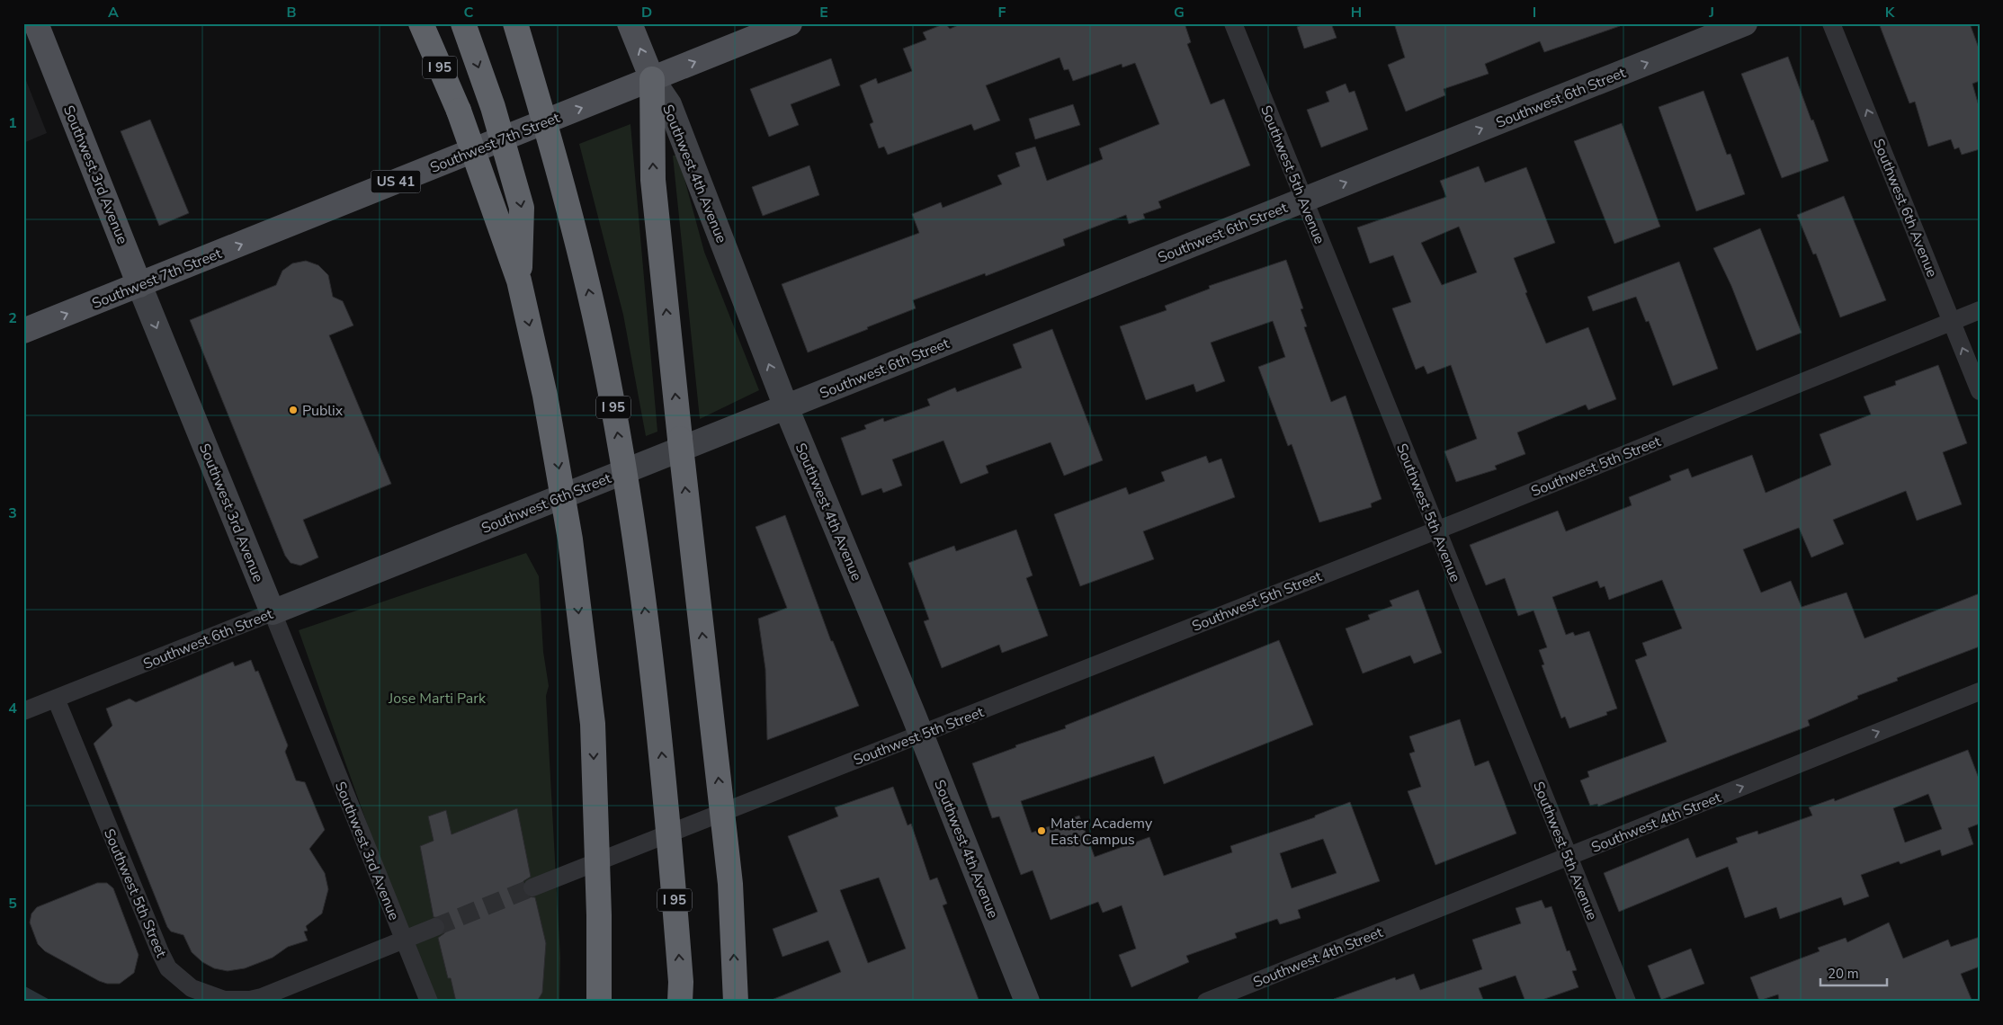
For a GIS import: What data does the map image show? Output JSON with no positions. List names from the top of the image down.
{
  "streets": {
    "highway": ["I 95"],
    "main road": [
      "Southwest 7th Street",
      "Southwest 4th Avenue",
      "Southwest 3rd Avenue",
      "US 41"
    ],
    "street": [
      "Southwest 6th Street",
      "Southwest 5th Avenue",
      "Southwest 6th Avenue",
      "Southwest 5th Street",
      "Southwest 4th Street"
    ]
  },
  "crossings": [
    ["Southwest 6th Street", "Southwest 4th Avenue"],
    ["Southwest 6th Street", "Southwest 3rd Avenue"],
    ["Southwest 6th Street", "Southwest 5th Avenue"],
    ["Southwest 6th Street", "Southwest 5th Street"],
    ["Southwest 7th Street", "Southwest 4th Avenue"],
    ["Southwest 7th Street", "Southwest 3rd Avenue"],
    ["Southwest 4th Avenue", "Southwest 5th Street"],
    ["Southwest 3rd Avenue", "Southwest 5th Street"],
    ["Southwest 5th Avenue", "Southwest 5th Street"],
    ["Southwest 5th Avenue", "Southwest 4th Street"],
    ["Southwest 6th Avenue", "Southwest 5th Street"]
  ],
  "one_way": [
    "Southwest 7th Street",
    "Southwest 4th Avenue",
    "Southwest 6th Avenue",
    "Southwest 4th Street"
  ],
  "parks": ["Jose Marti Park"],
  "places": ["Publix", "Mater Academy East Campus"],
  "scale_bar": "20 m",
  "grid": {
    "columns": [
      "A",
      "B",
      "C",
      "D",
      "E",
      "F",
      "G",
      "H",
      "I",
      "J",
      "K"
    ],
    "rows": [
      "1",
      "2",
      "3",
      "4",
      "5"
    ]
  }
}
